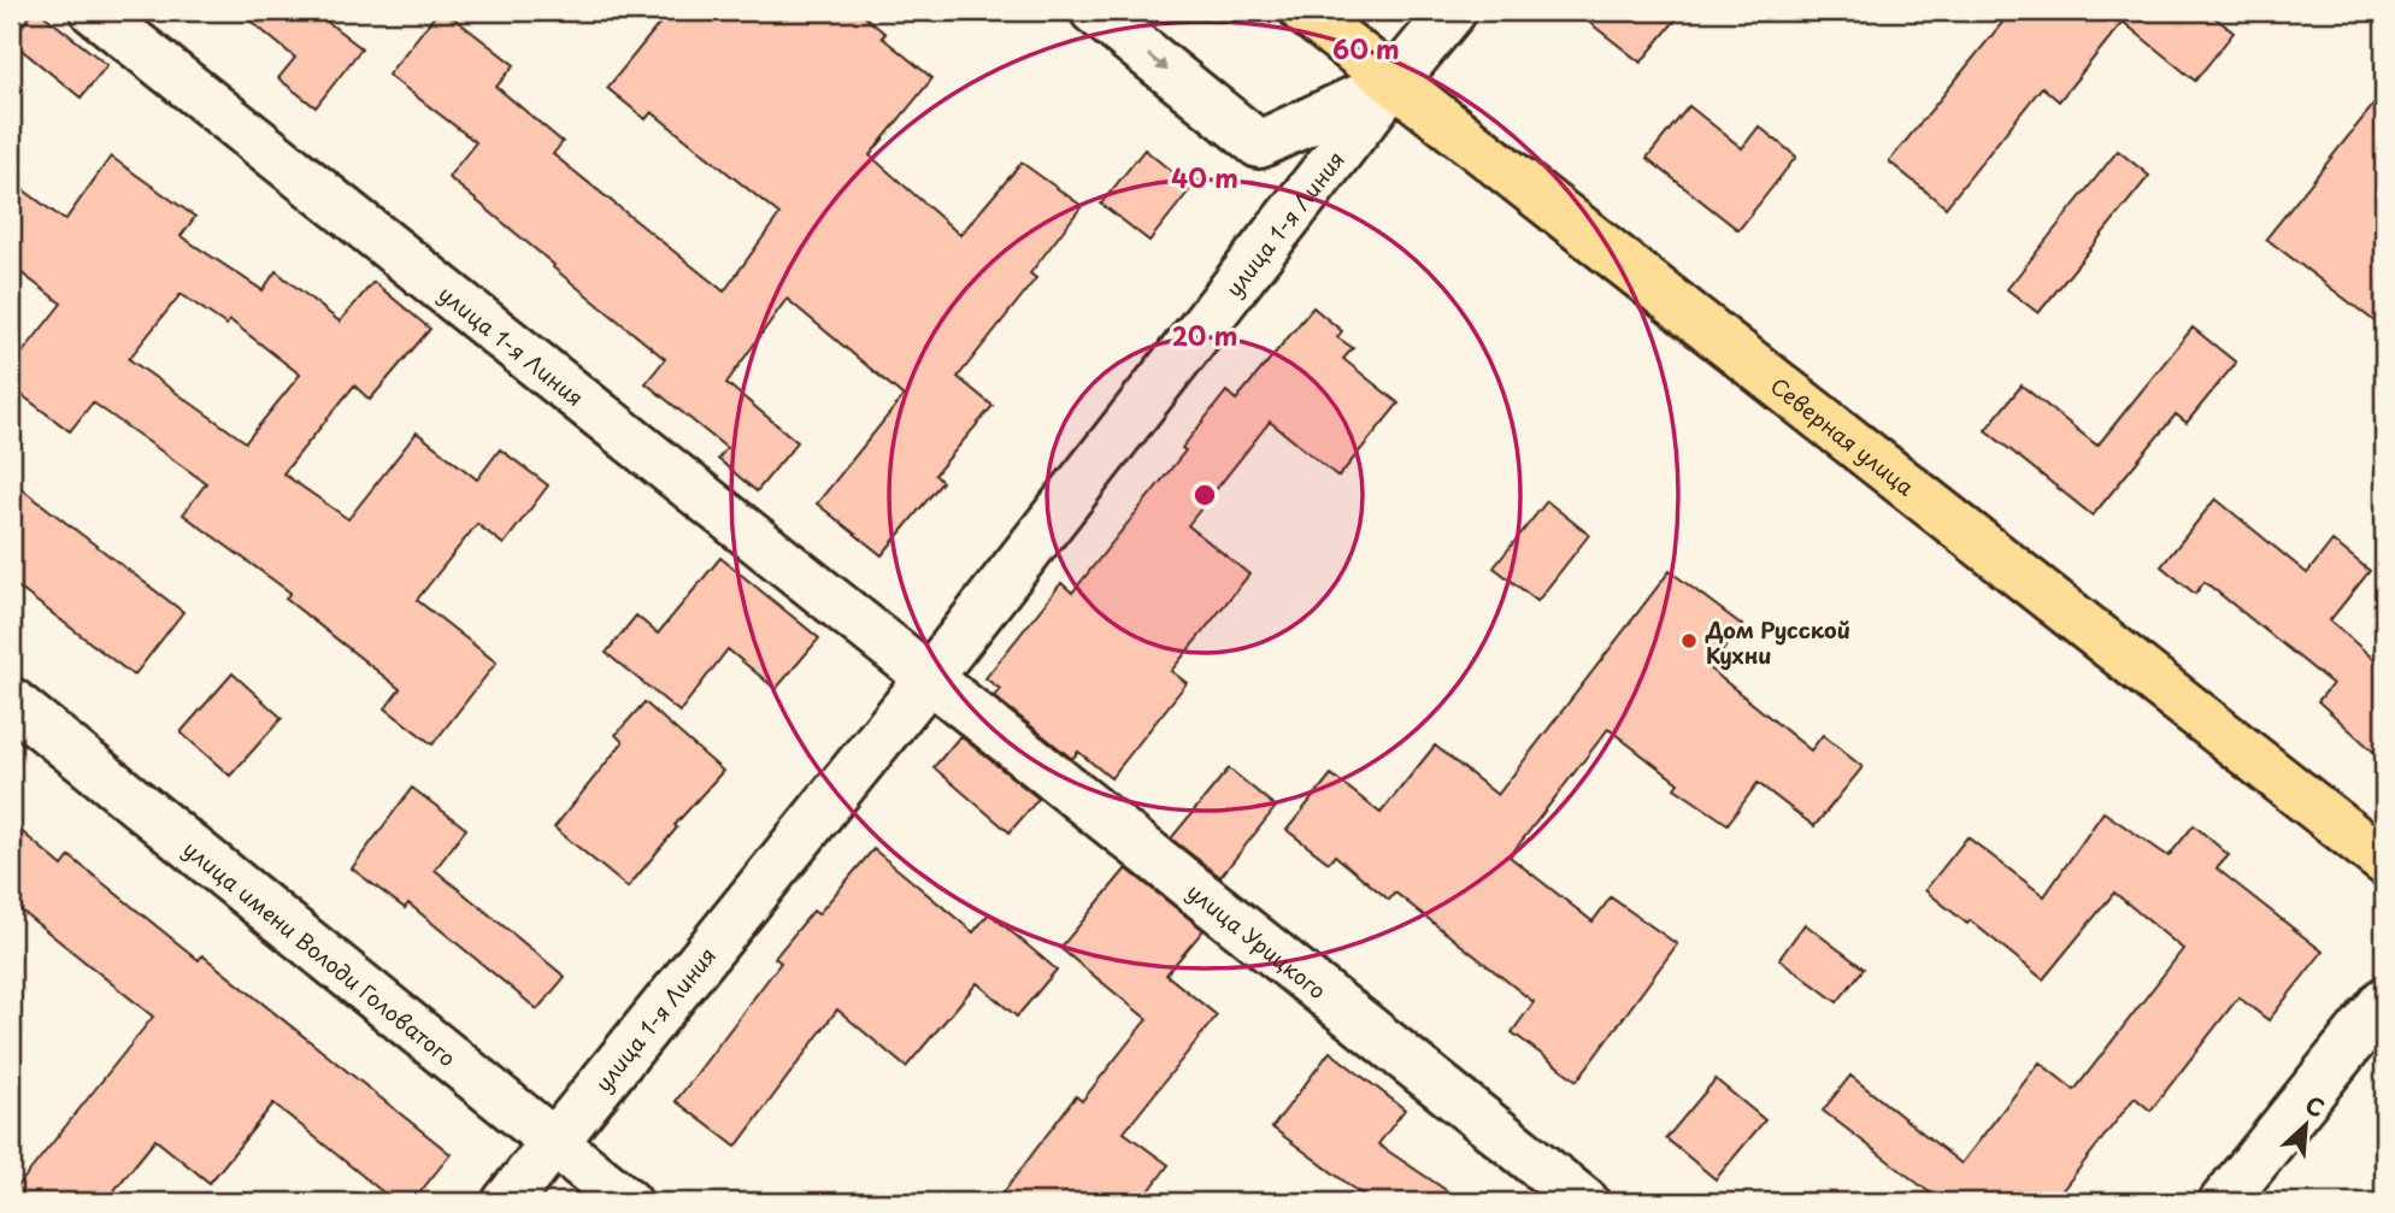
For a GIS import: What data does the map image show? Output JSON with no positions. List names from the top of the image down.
{
  "streets": {
    "main road": ["Северная улица"],
    "street": ["улица 1-я Линия", "улица Урицкого", "улица имени Володи Головатого"]
  },
  "crossings": [
    ["улица 1-я Линия", "Северная улица"],
    ["улица 1-я Линия", "улица Урицкого"],
    ["улица 1-я Линия", "улица имени Володи Головатого"]
  ],
  "places": ["Дом Русской Кухни"],
  "north": "top right",
  "rings": ["60 m", "40 m", "20 m"]
}
